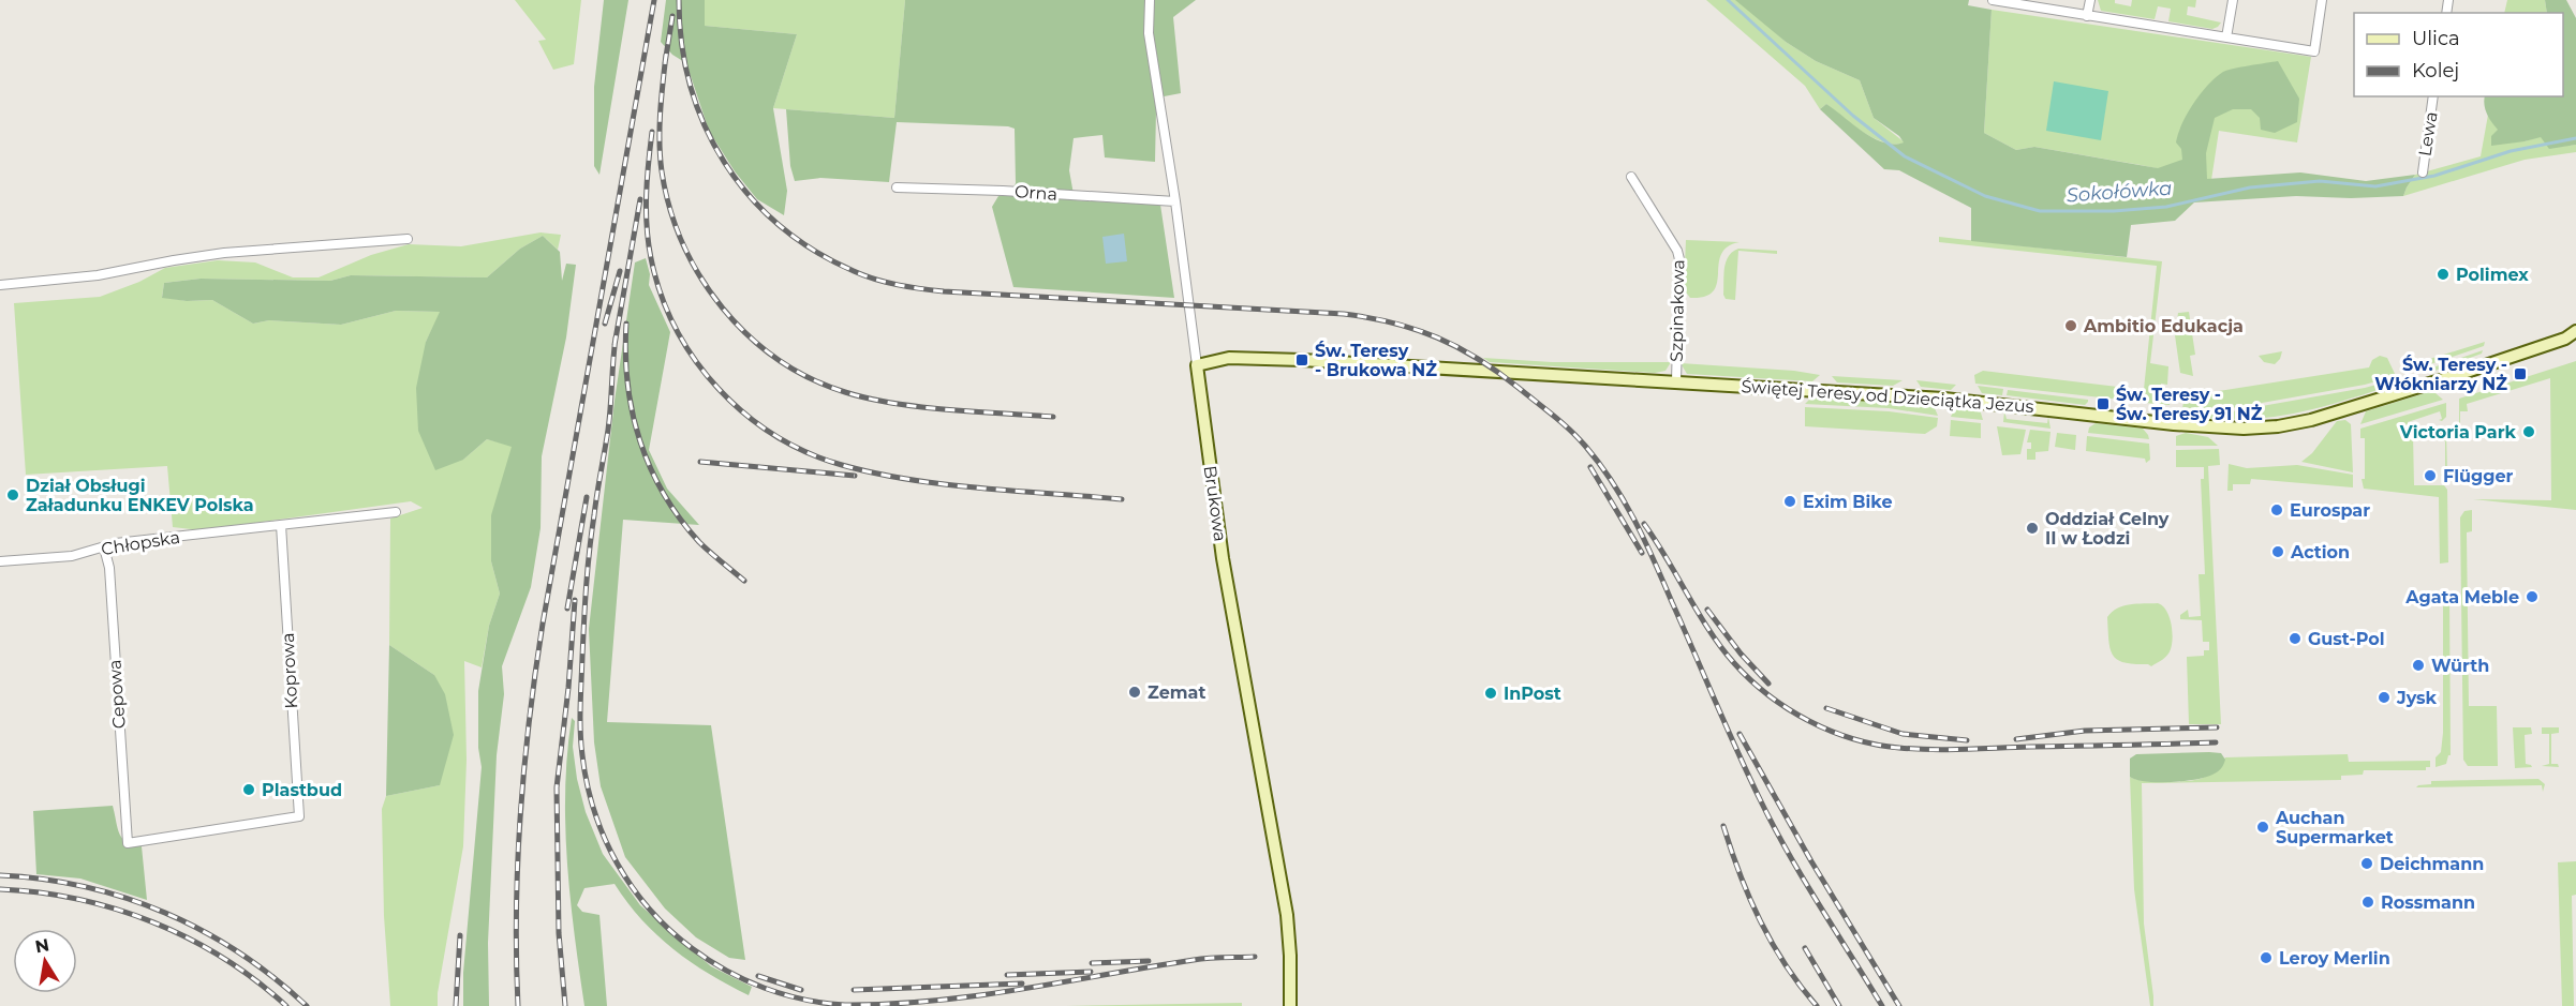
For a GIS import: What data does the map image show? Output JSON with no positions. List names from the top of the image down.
{
  "streets": {
    "street": [
      "Lewa",
      "Orna",
      "Szpinakowa",
      "Świętej Teresy od Dzieciątka Jezus",
      "Brukowa",
      "Chłopska",
      "Koprowa",
      "Cepowa"
    ]
  },
  "crossings": [
    ["Orna", "Brukowa"],
    ["Szpinakowa", "Świętej Teresy od Dzieciątka Jezus"],
    ["Świętej Teresy od Dzieciątka Jezus", "Brukowa"],
    ["Chłopska", "Koprowa"],
    ["Chłopska", "Cepowa"],
    ["Koprowa", "Cepowa"]
  ],
  "water": ["Sokołówka"],
  "places": {
    "other": [
      "Polimex",
      "Ambitio Edukacja",
      "Victoria Park",
      "Flügger",
      "Dział Obsługi Załadunku ENKEV Polska",
      "Exim Bike",
      "Eurospar",
      "Oddział Celny II w Łodzi",
      "Action",
      "Agata Meble",
      "Gust-Pol",
      "Würth",
      "Zemat",
      "InPost",
      "Jysk",
      "Plastbud",
      "Auchan Supermarket",
      "Deichmann",
      "Rossmann",
      "Leroy Merlin"
    ],
    "transit": ["Św. Teresy - Brukowa NŻ", "Św. Teresy - Włókniarzy NŻ", "Św. Teresy - Św. Teresy 91 NŻ"]
  },
  "legend": ["Ulica", "Kolej"],
  "north": "top"
}
